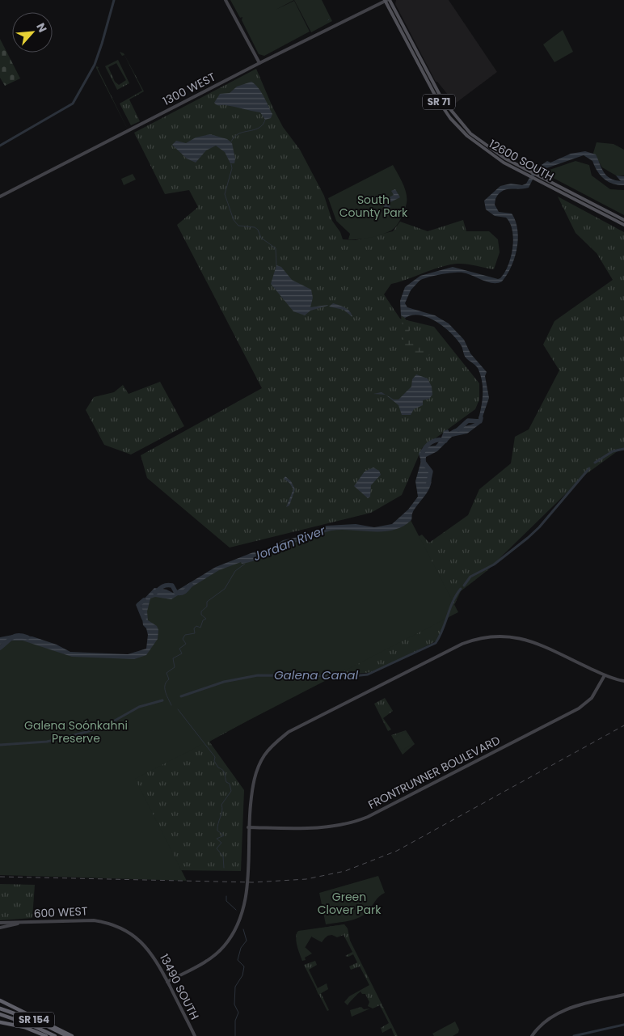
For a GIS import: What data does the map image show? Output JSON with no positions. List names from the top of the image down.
{
  "streets": {
    "highway": ["SR 154"],
    "main road": ["SR 71", "12600 SOUTH"],
    "street": [
      "1300 WEST",
      "FRONTRUNNER BOULEVARD",
      "600 WEST",
      "13490 SOUTH"
    ]
  },
  "crossings": [
    ["1300 WEST", "12600 SOUTH"],
    ["600 WEST", "13490 SOUTH"]
  ],
  "water": ["Jordan River", "Galena Canal"],
  "parks": ["South County Park", "Galena Soónkahni Preserve", "Green Clover Park"],
  "north": "top right"
}
